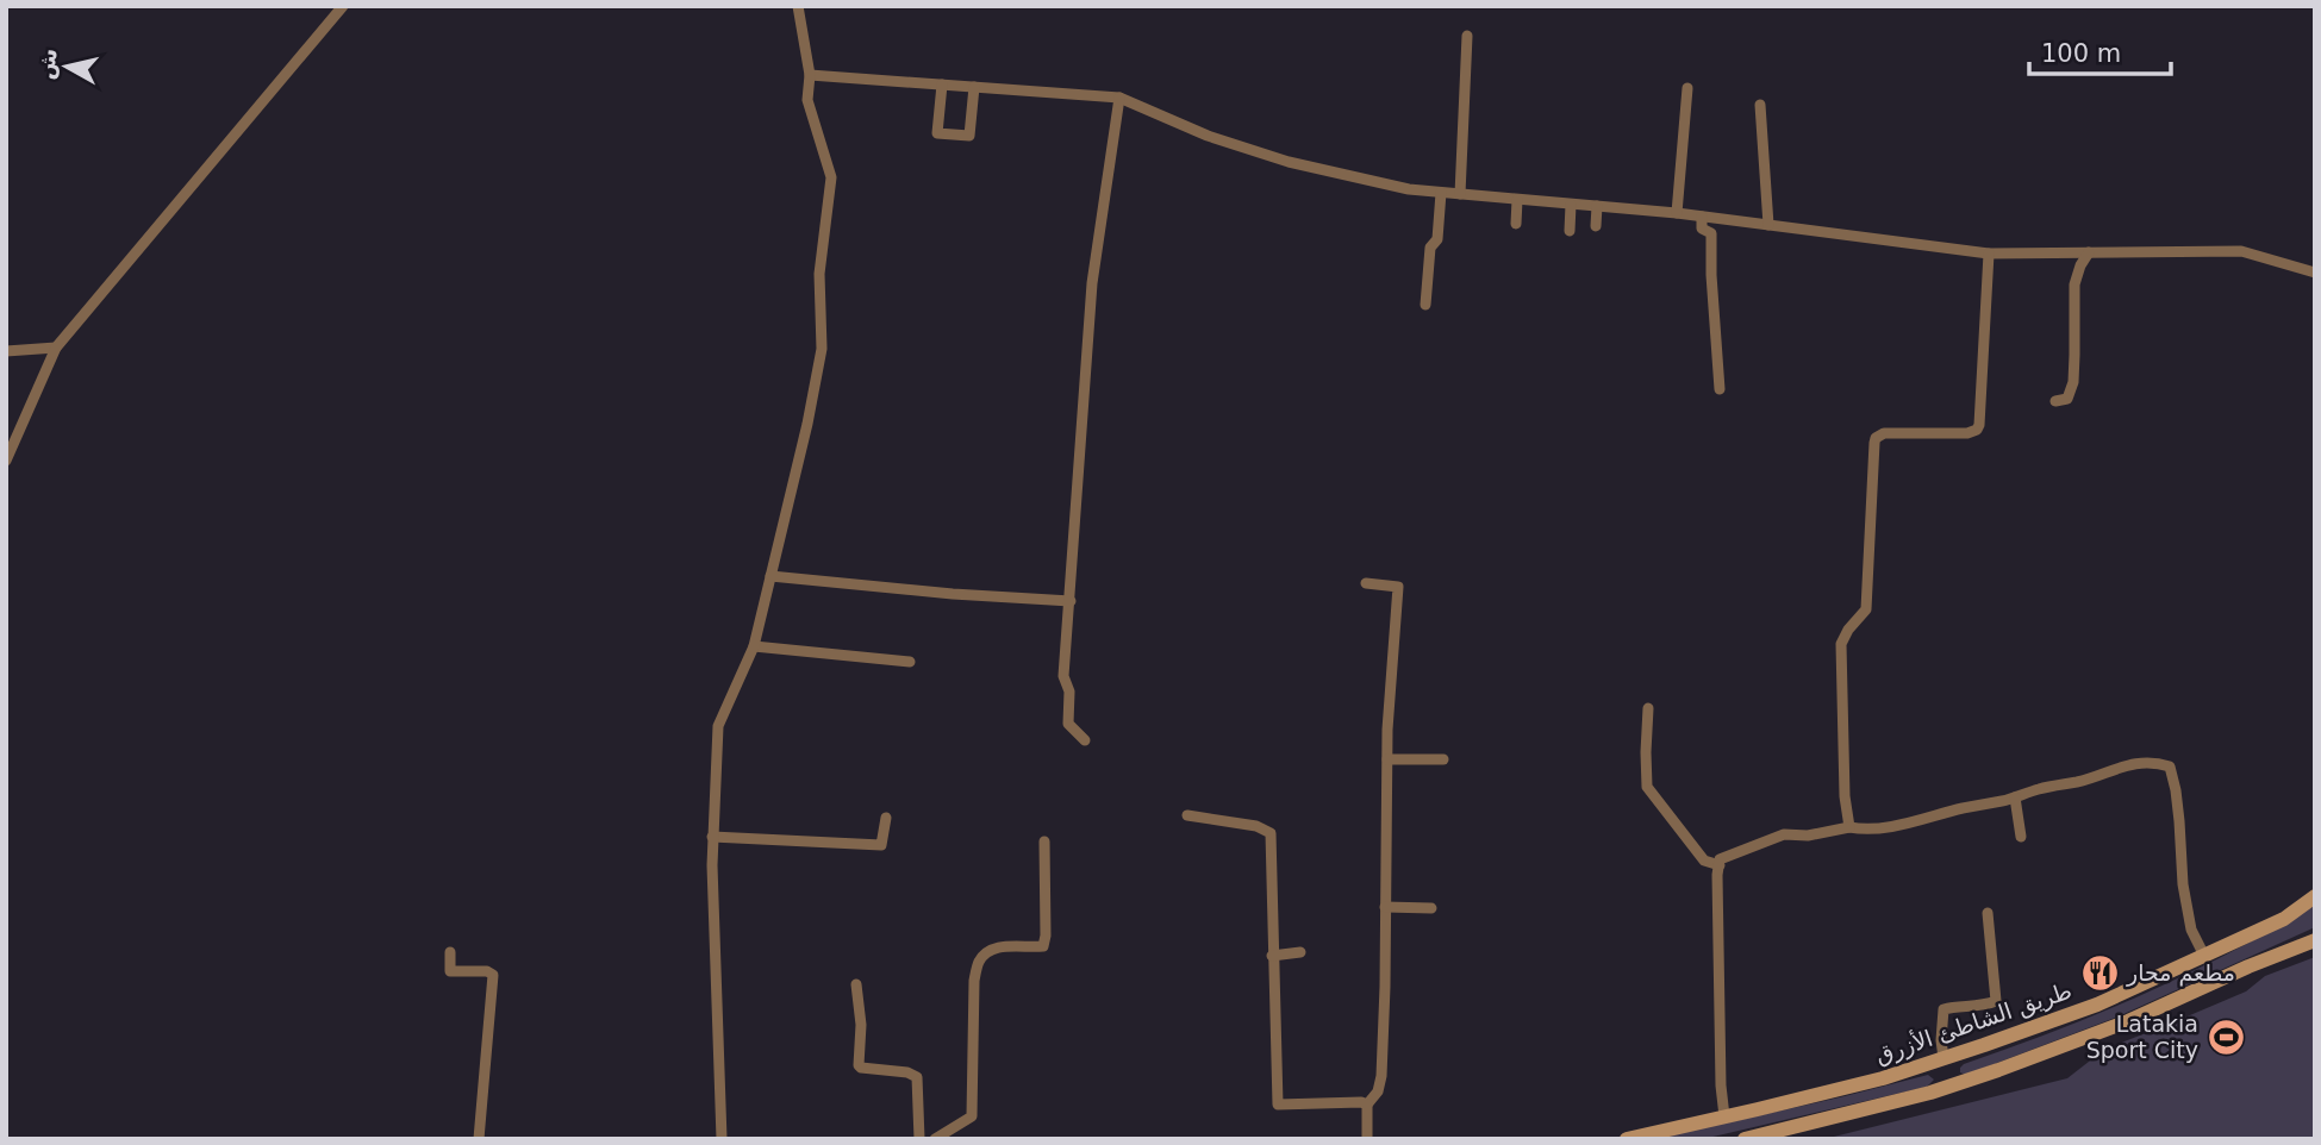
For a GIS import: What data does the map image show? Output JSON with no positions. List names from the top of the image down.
{
  "streets": {
    "main road": ["طريق الشاطئ الأزرق"]
  },
  "places": {
    "restaurant": ["مطعم محار"],
    "sports": ["Latakia Sport City"]
  },
  "scale_bar": "100 m",
  "north": "left"
}
